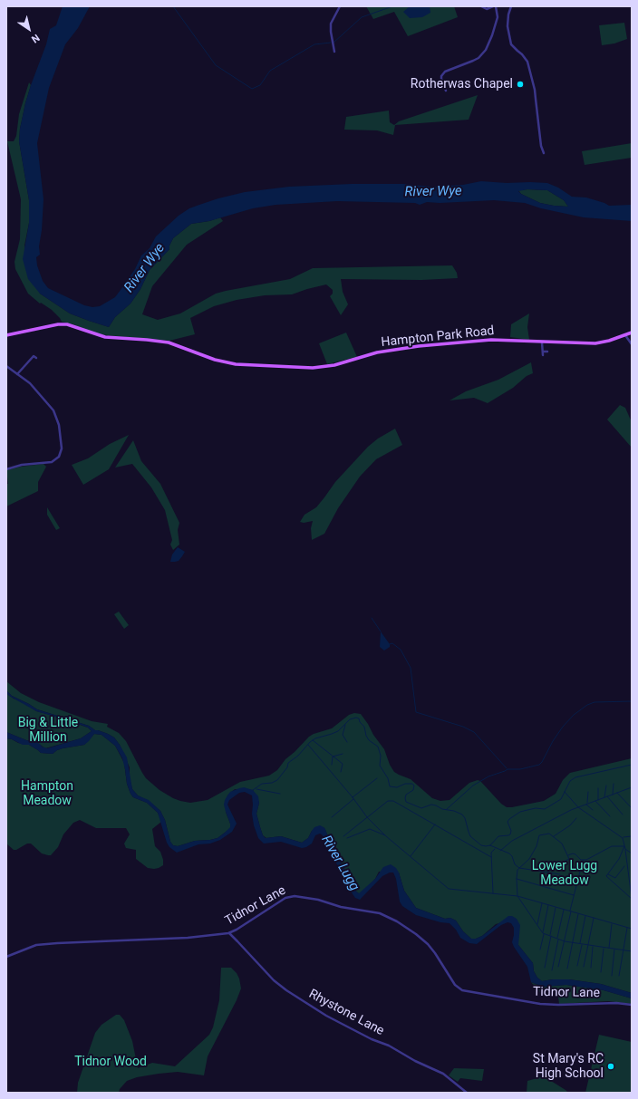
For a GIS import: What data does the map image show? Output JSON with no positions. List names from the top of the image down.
{
  "streets": {
    "main road": ["Hampton Park Road"],
    "street": ["Tidnor Lane", "Rhystone Lane"]
  },
  "crossings": [
    ["Tidnor Lane", "Rhystone Lane"]
  ],
  "water": ["River Wye", "River Lugg"],
  "parks": [
    "Big & Little Million",
    "Hampton Meadow",
    "Lower Lugg Meadow",
    "Tidnor Wood"
  ],
  "places": ["Rotherwas Chapel", "St Mary's RC High School"],
  "north": "bottom right"
}
